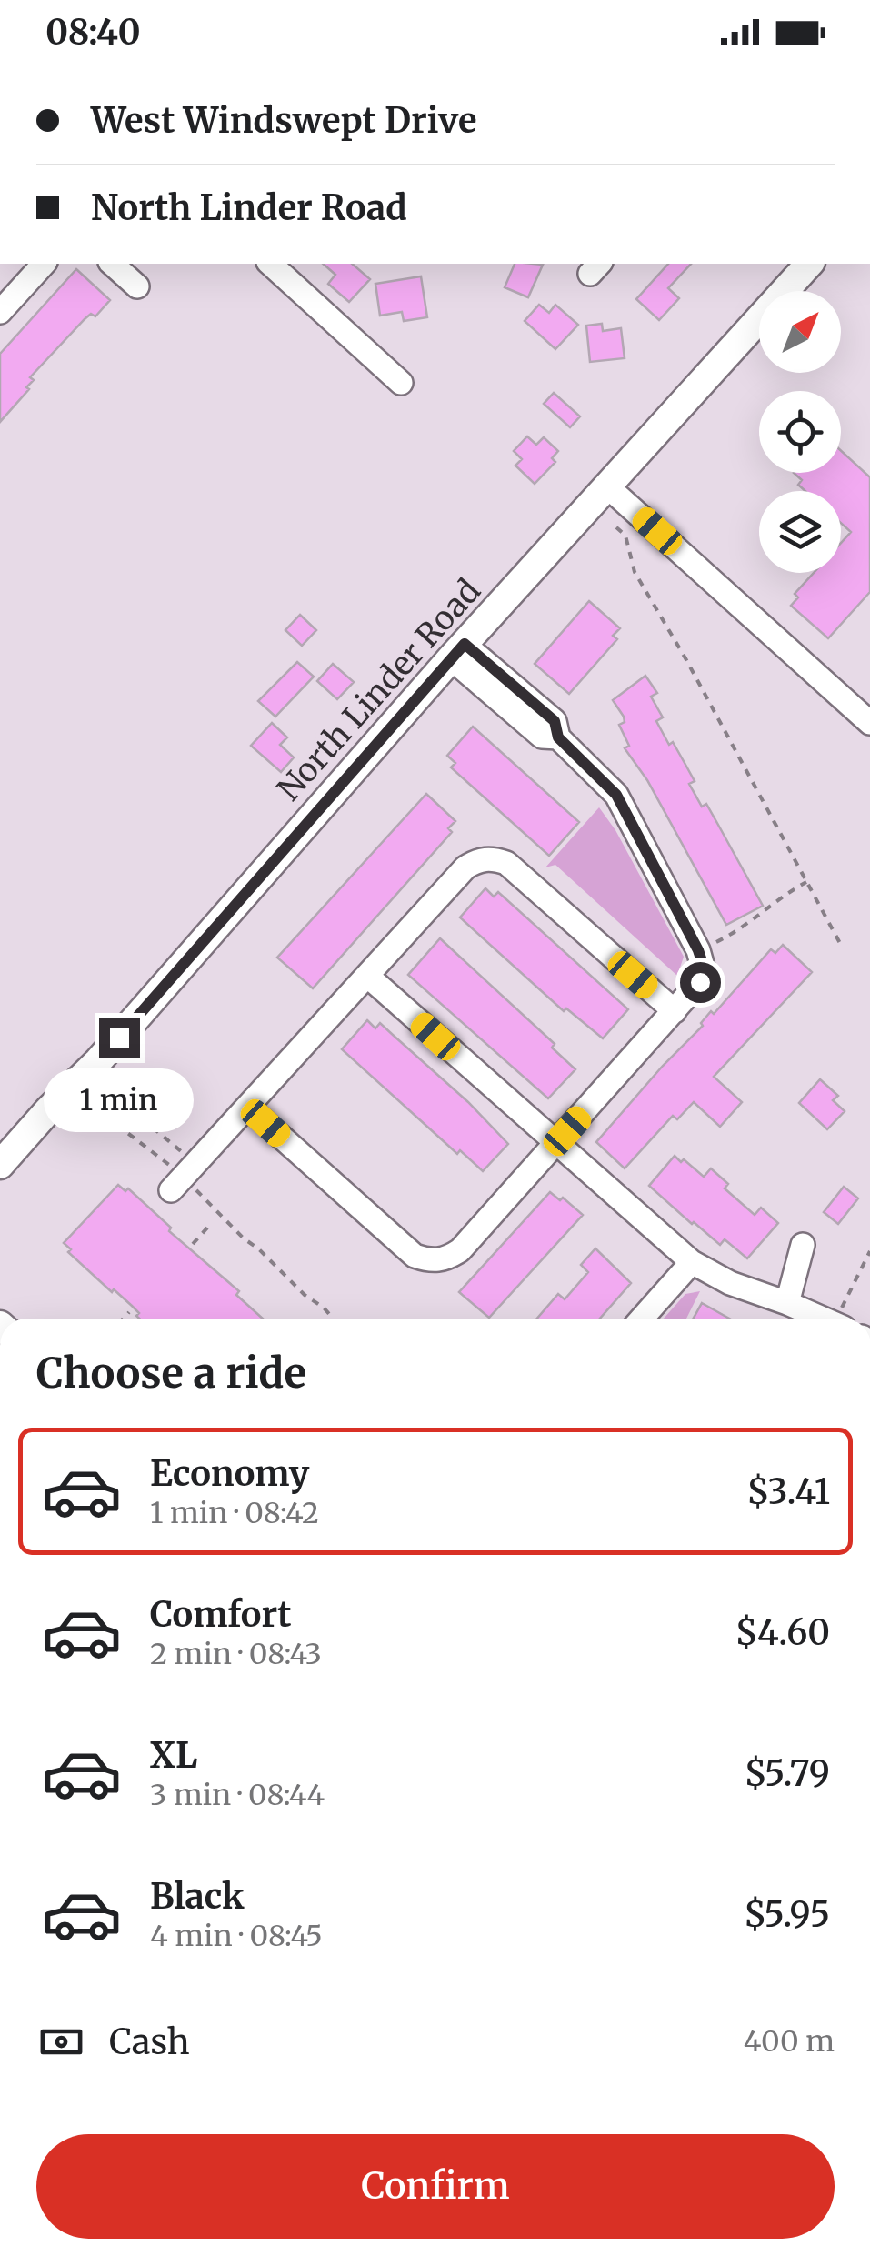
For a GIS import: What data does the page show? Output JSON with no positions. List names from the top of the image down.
{
  "streets": {
    "main road": ["North Linder Road"]
  },
  "north": "top right",
  "page": {
    "status": "08:40",
    "banner": ["West Windswept Drive", "North Linder Road"],
    "bubble": "1 min",
    "heading": "Choose a ride",
    "list": [
      {
        "name": "Economy",
        "note": "1 min · 08:42",
        "value": "$3.41"
      },
      {
        "name": "Comfort",
        "note": "2 min · 08:43",
        "value": "$4.60"
      },
      {
        "name": "XL",
        "note": "3 min · 08:44",
        "value": "$5.79"
      },
      {
        "name": "Black",
        "note": "4 min · 08:45",
        "value": "$5.95"
      }
    ],
    "pay": ["Cash", "400 m"],
    "buttons": "Confirm"
  }
}
